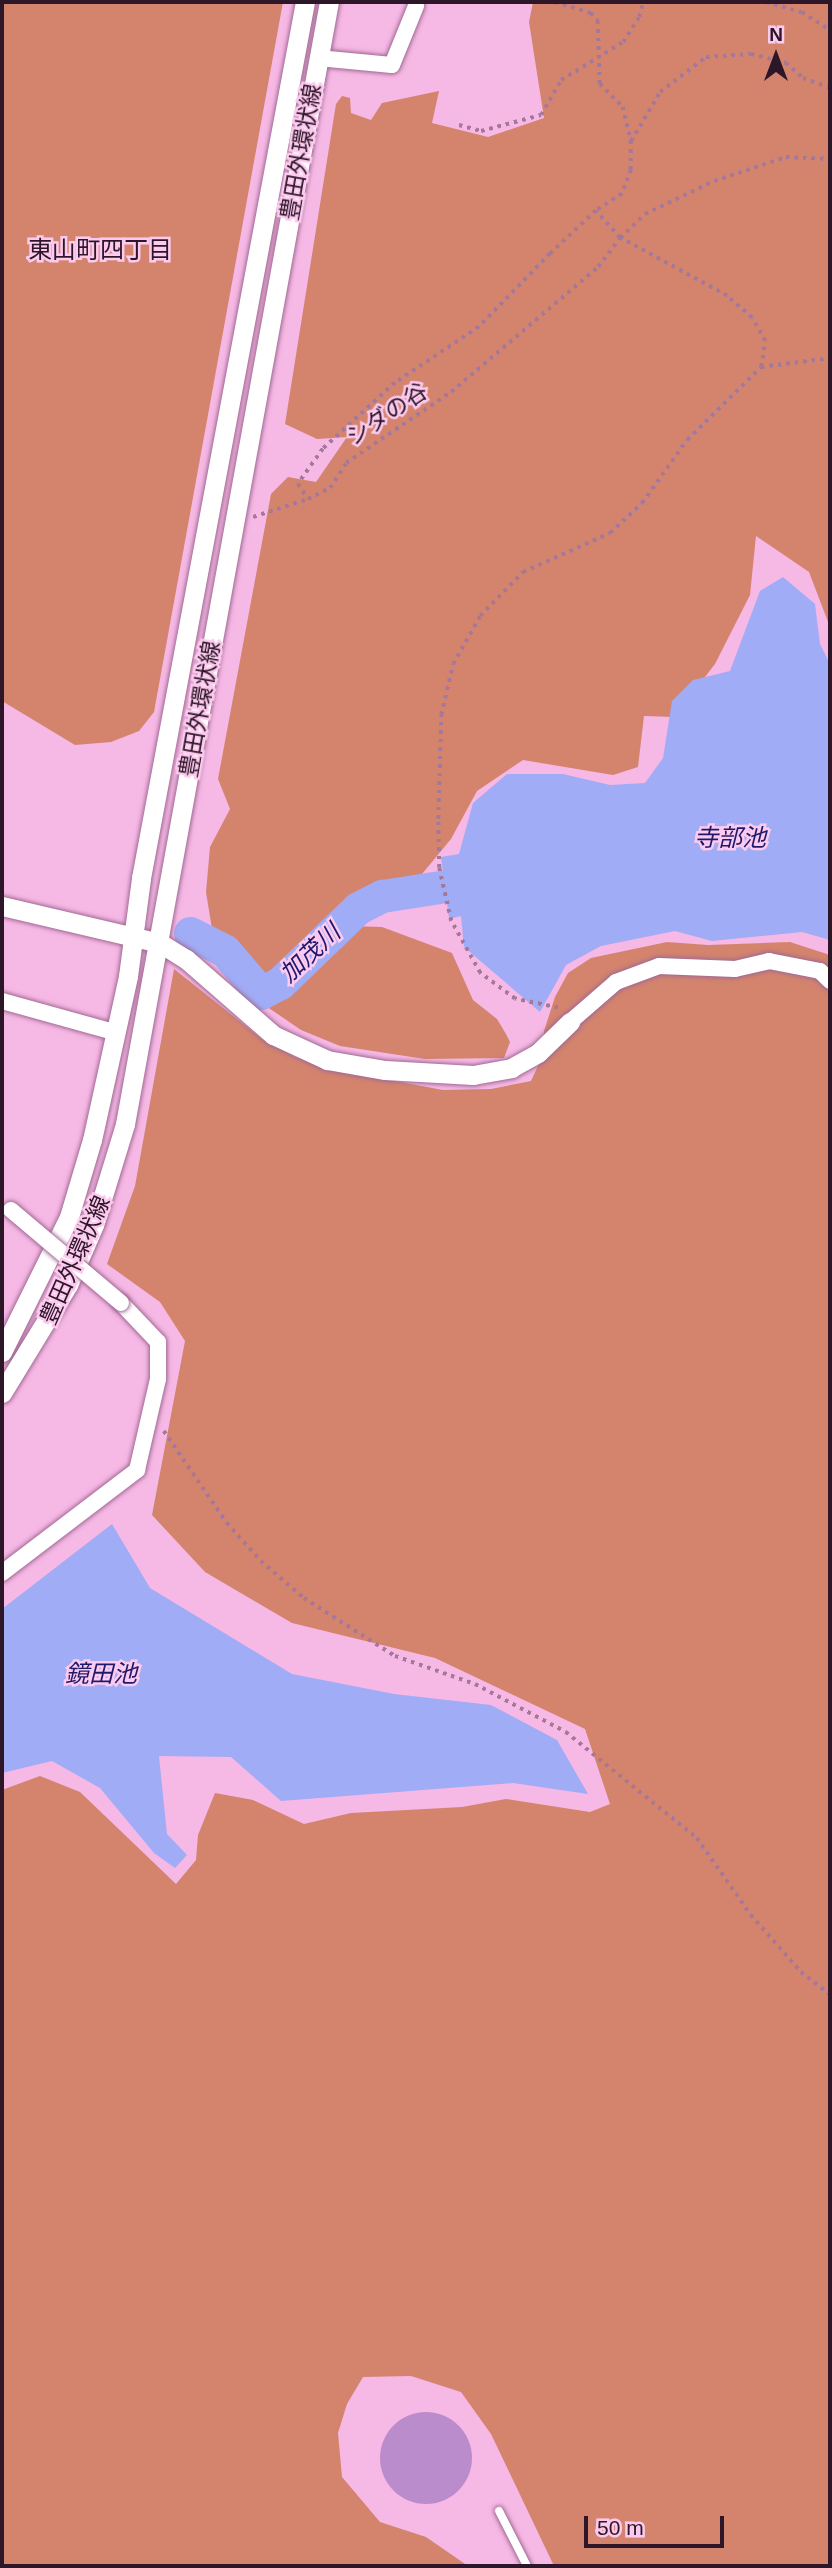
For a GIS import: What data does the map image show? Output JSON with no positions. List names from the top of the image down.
{
  "streets": {
    "street": ["豊田外環状線"],
    "path": ["シダの谷"]
  },
  "districts": ["東山町四丁目"],
  "water": ["寺部池", "加茂川", "鏡田池"],
  "scale_bar": "50 m",
  "north": "top"
}
